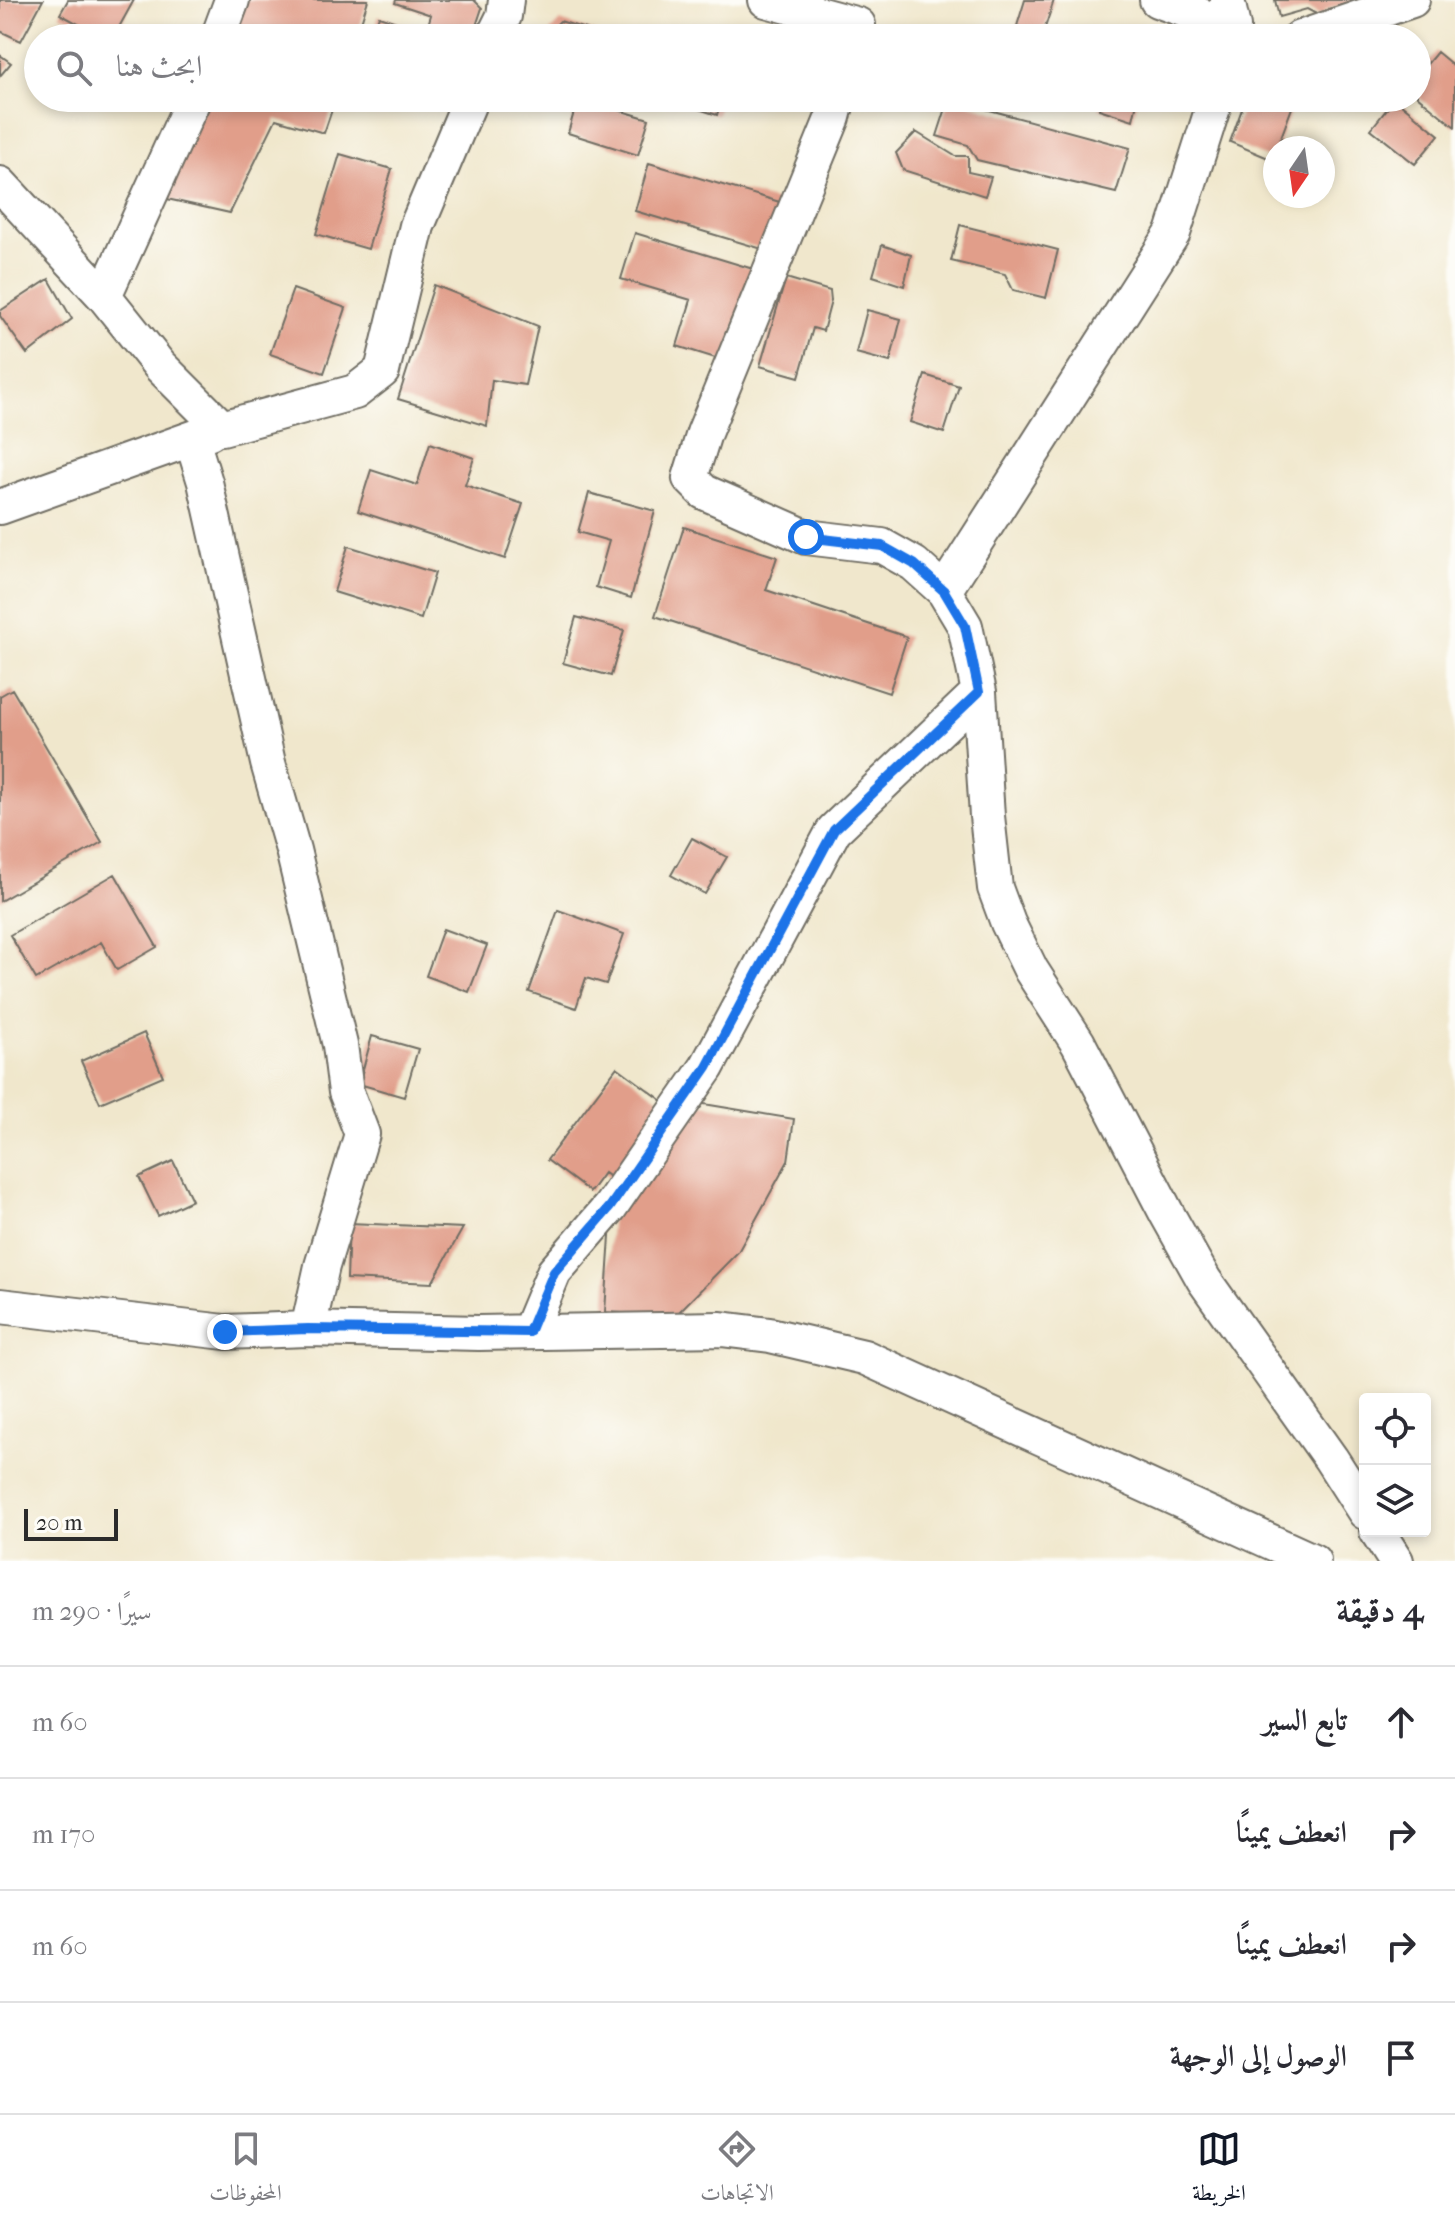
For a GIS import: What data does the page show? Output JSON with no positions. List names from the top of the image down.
{
  "scale_bar": "20 m",
  "north": "bottom",
  "page": {
    "search": "ابحث هنا",
    "scale": "20 m",
    "heading": ["4 دقيقة", "سيرًا · 290 m"],
    "list": [
      ["تابع السير", "60 m"],
      ["انعطف يمينًا", "170 m"],
      ["انعطف يمينًا", "60 m"],
      "الوصول إلى الوجهة"
    ],
    "nav": ["الخريطة", "الاتجاهات", "المحفوظات"]
  }
}
